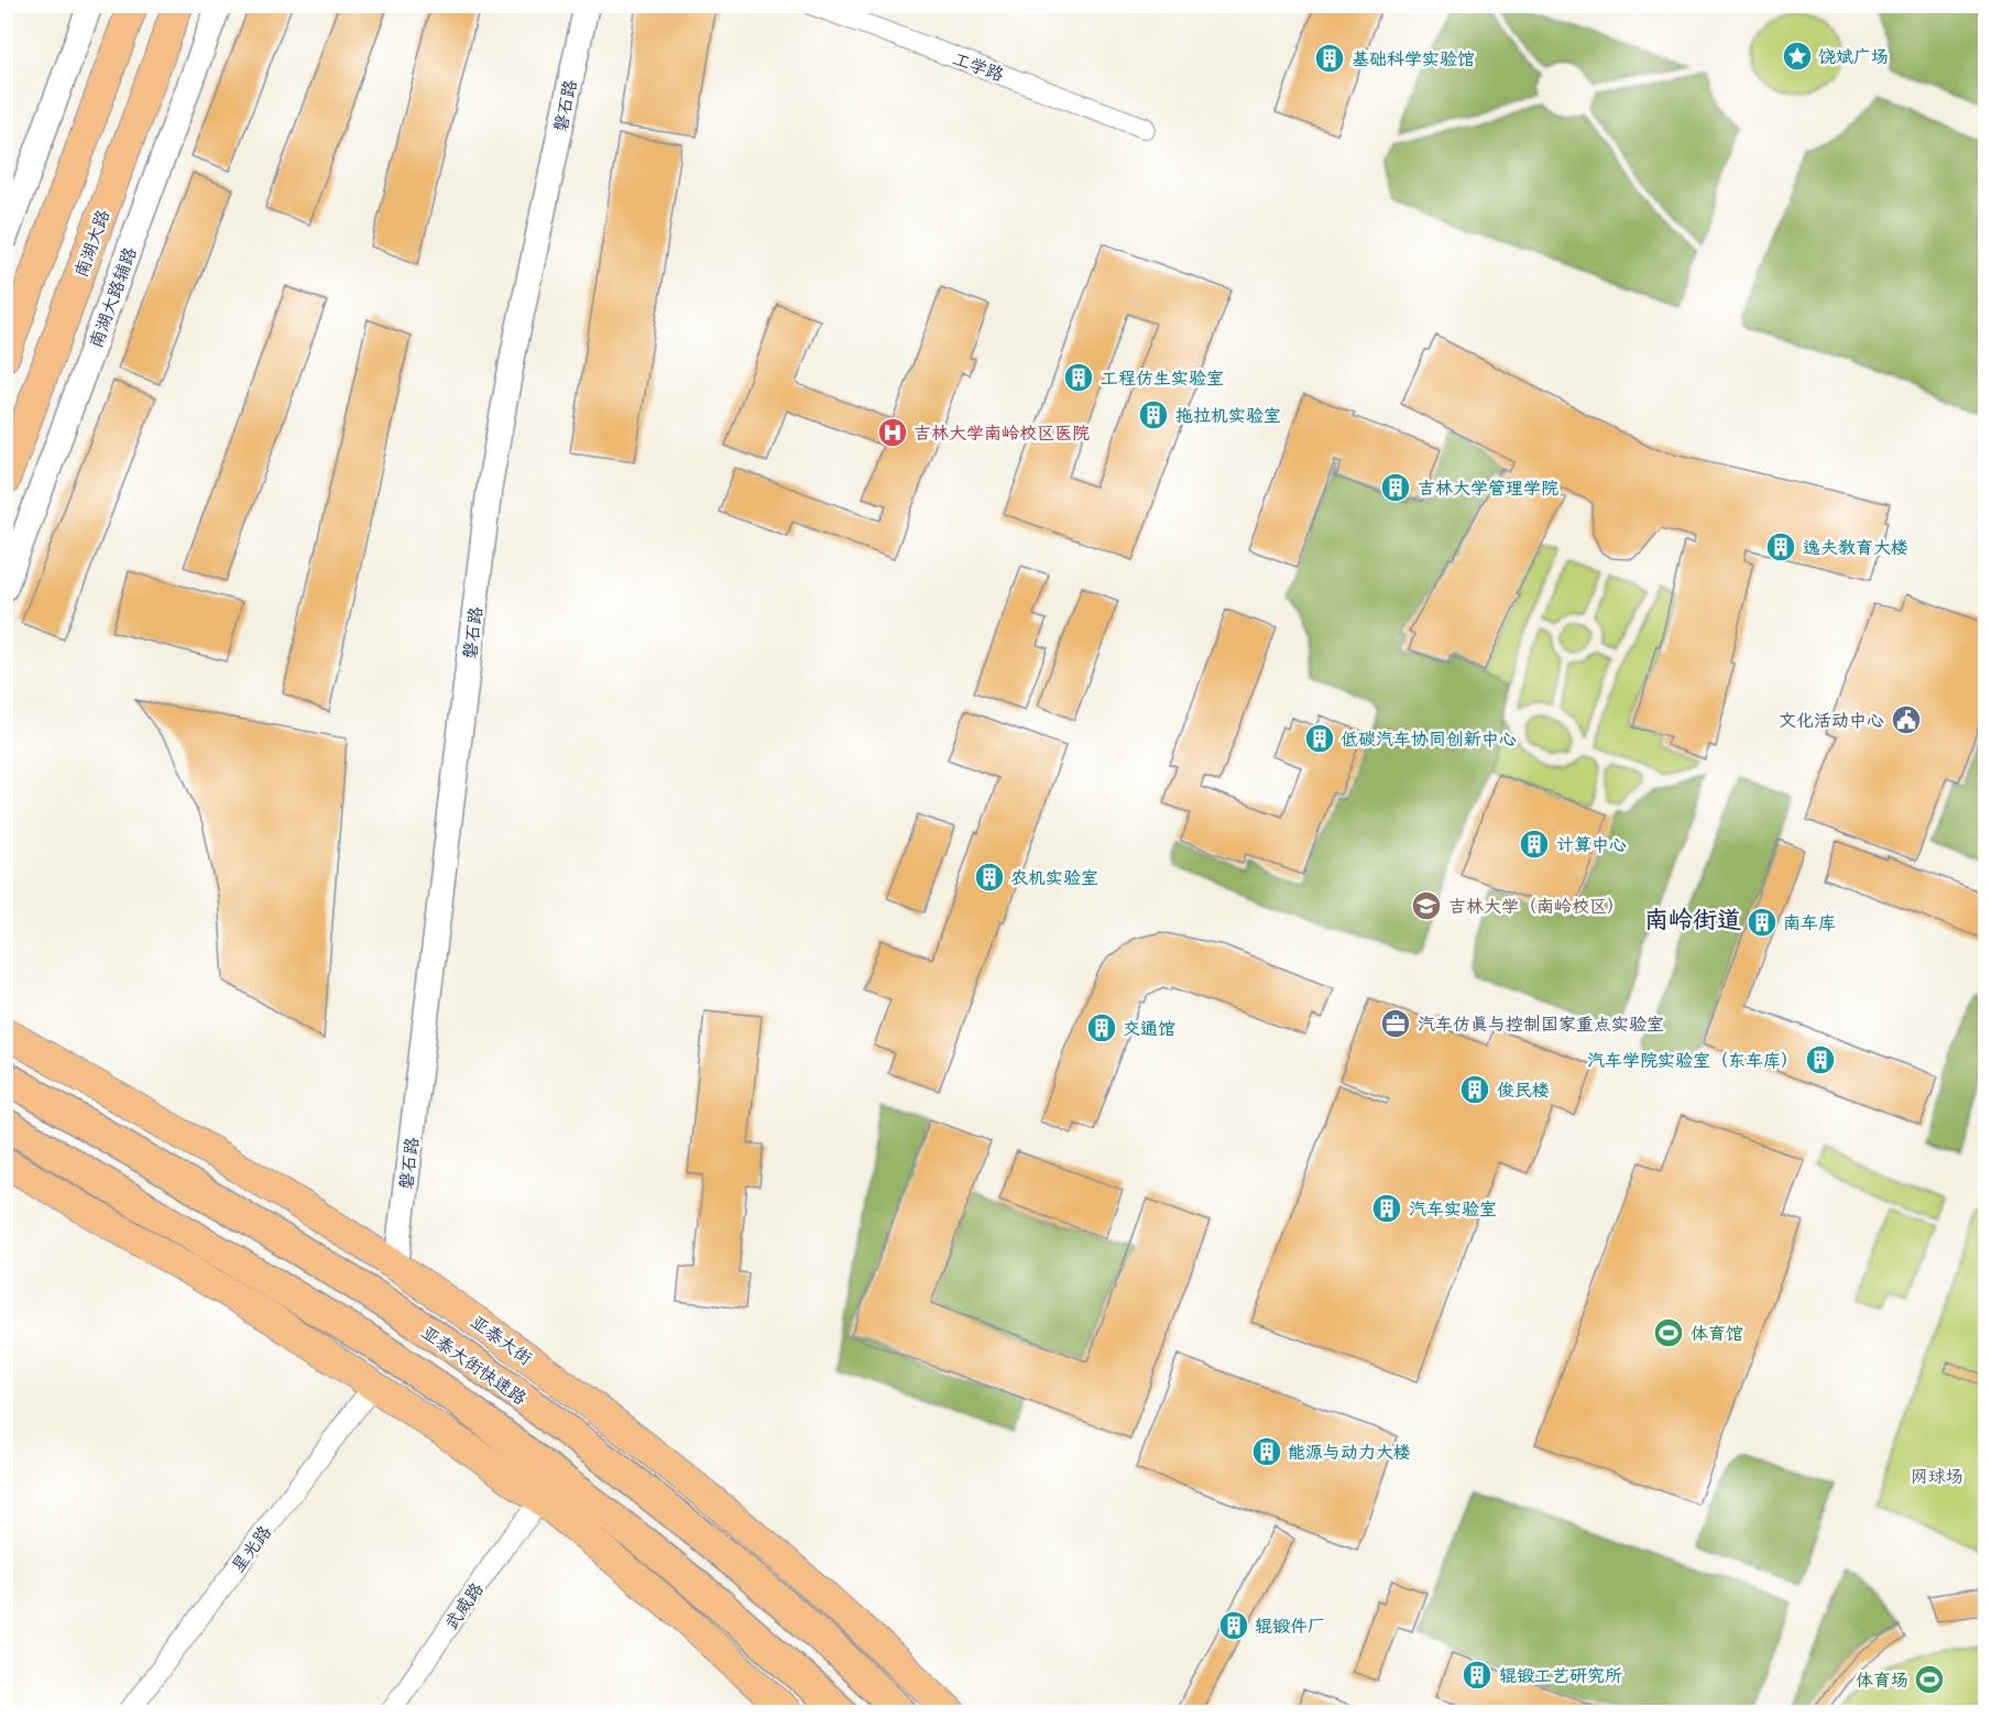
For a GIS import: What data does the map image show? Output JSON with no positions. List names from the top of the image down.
{
  "streets": {
    "highway": ["亚泰大街快速路"],
    "main road": ["南湖大路", "亚泰大街"],
    "street": [
      "工学路",
      "磐石路",
      "南湖大路辅路",
      "星光路",
      "武威路"
    ]
  },
  "crossings": [
    ["磐石路", "亚泰大街"]
  ],
  "districts": ["南岭街道"],
  "parks": ["网球场"],
  "places": {
    "place": ["饶斌广场"],
    "building": [
      "基础科学实验馆",
      "工程仿生实验室",
      "拖拉机实验室",
      "吉林大学管理学院",
      "逸夫教育大楼",
      "低碳汽车协同创新中心",
      "计算中心",
      "农机实验室",
      "南车库",
      "交通馆",
      "汽车学院实验室（东车库）",
      "俊民楼",
      "汽车实验室",
      "能源与动力大楼",
      "辊锻件厂",
      "辊锻工艺研究所"
    ],
    "hospital": ["吉林大学南岭校区医院"],
    "public building": ["文化活动中心"],
    "school or university": ["吉林大学（南岭校区）"],
    "office": ["汽车仿真与控制国家重点实验室"],
    "sports": ["体育馆", "体育场"]
  }
}
